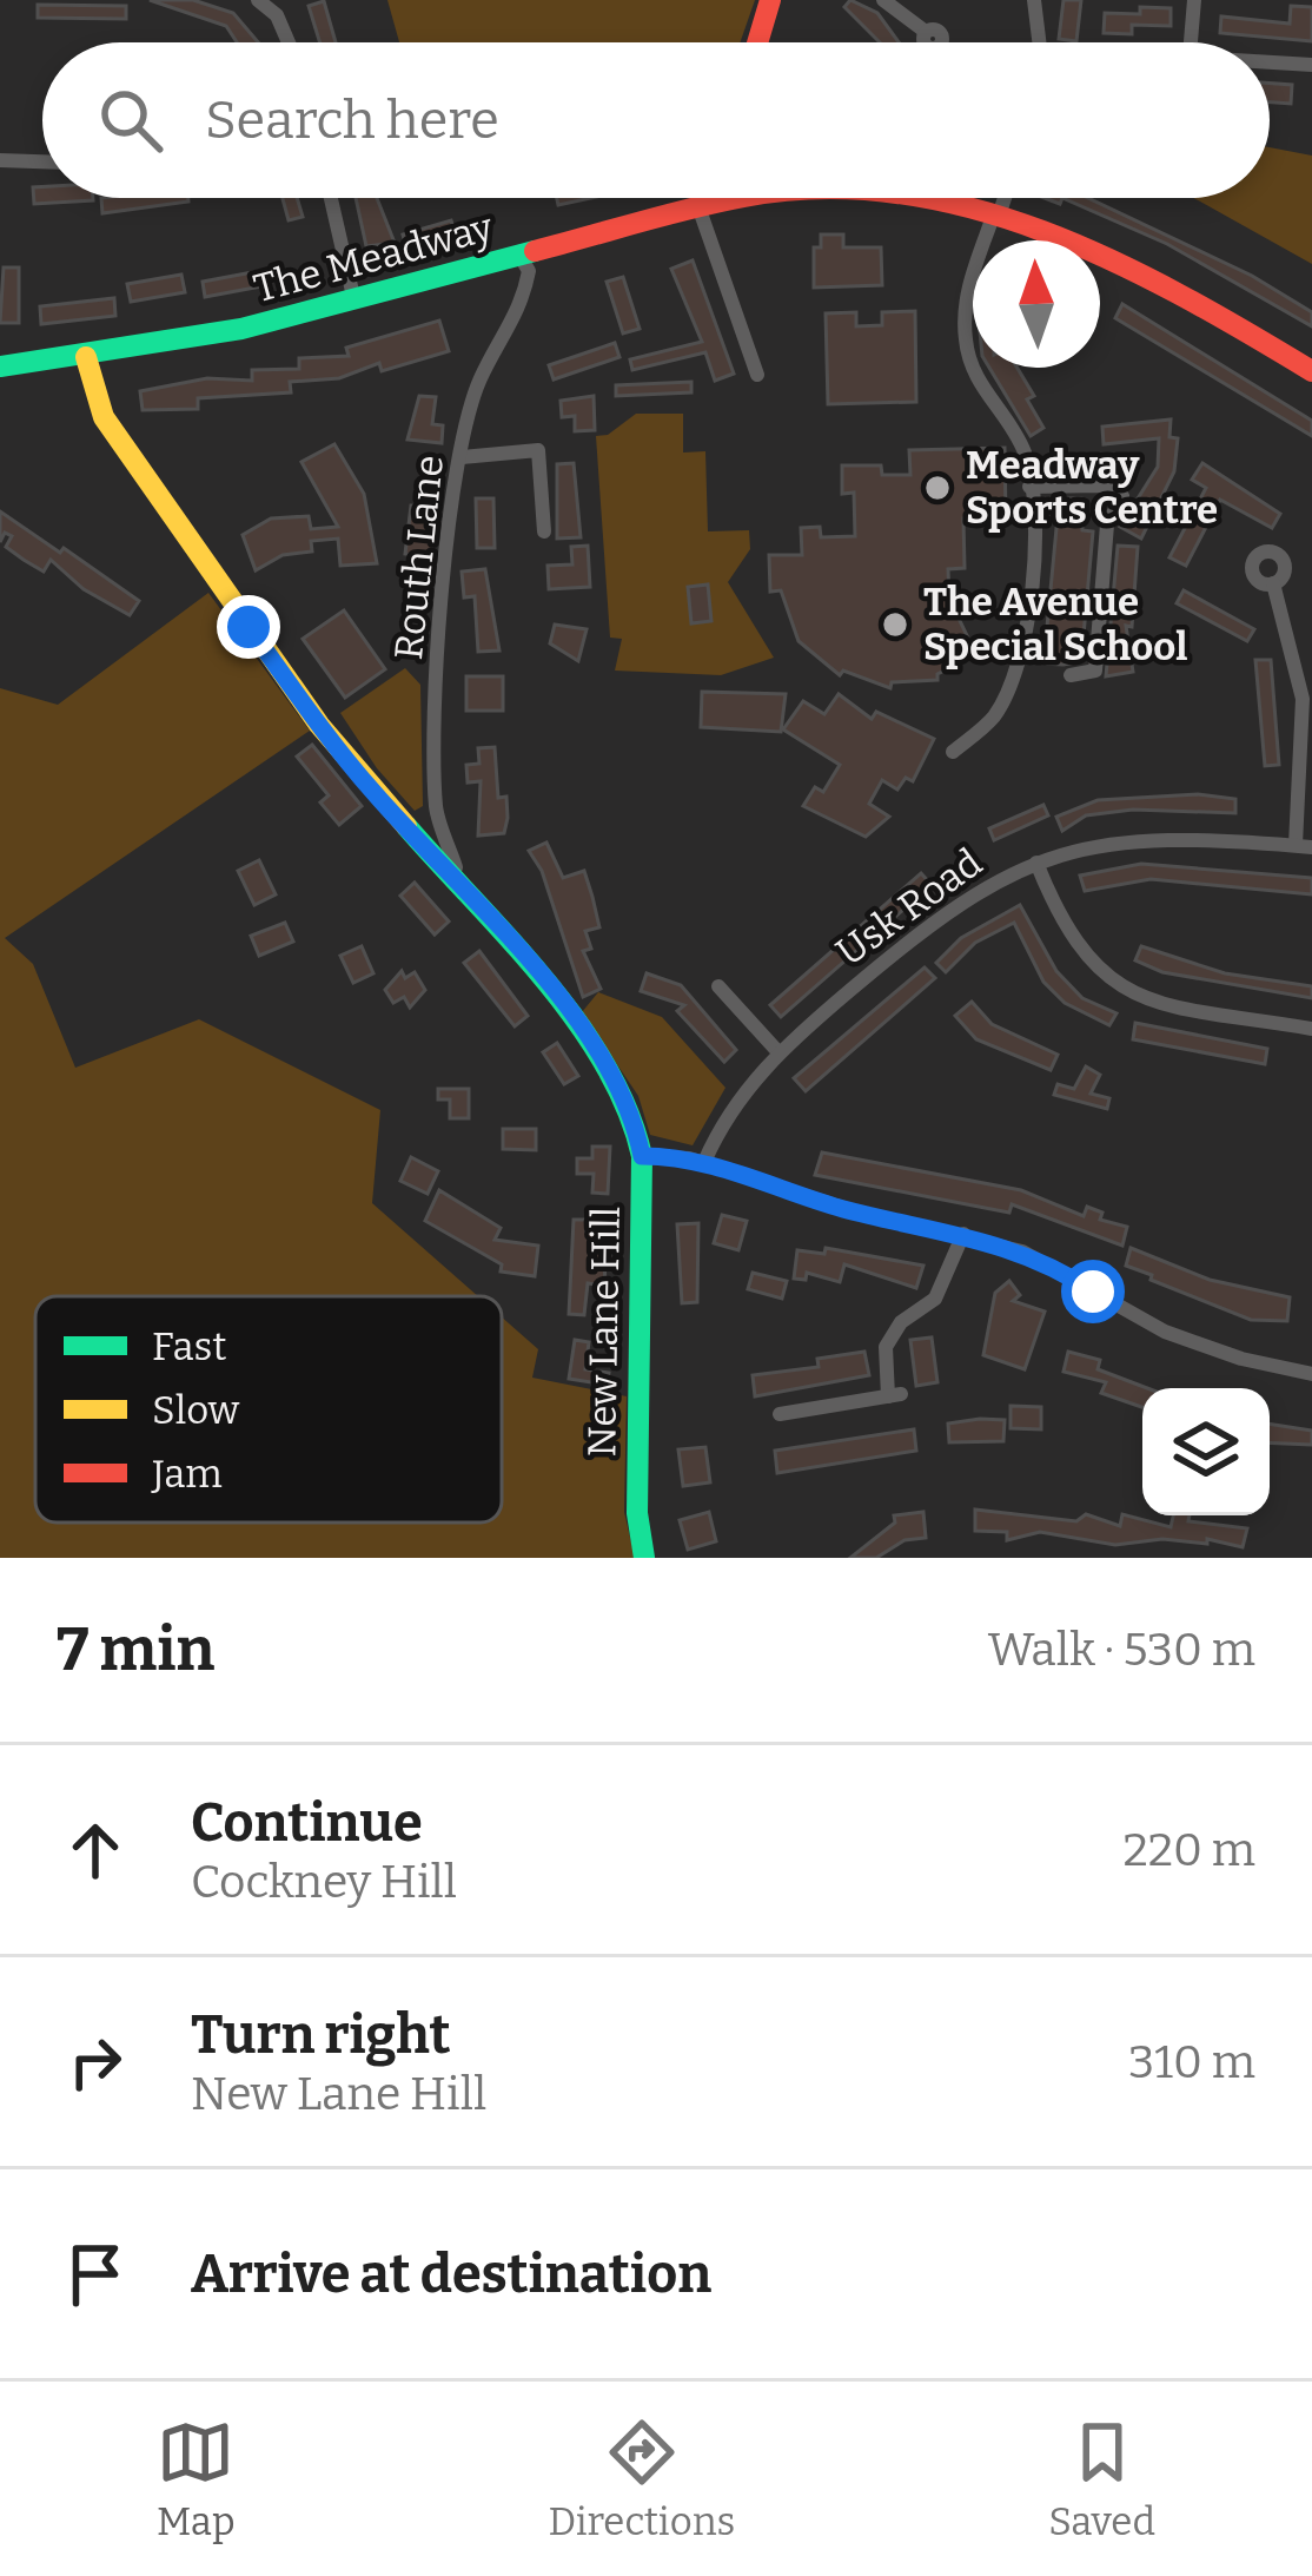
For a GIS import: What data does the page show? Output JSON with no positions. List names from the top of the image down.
{
  "streets": {
    "street": [
      "The Meadway",
      "Routh Lane",
      "Usk Road",
      "New Lane Hill"
    ]
  },
  "crossings": [
    ["The Meadway", "Routh Lane"],
    ["The Meadway", "New Lane Hill"],
    ["Routh Lane", "New Lane Hill"]
  ],
  "places": ["Meadway Sports Centre", "The Avenue Special School"],
  "legend": ["Fast", "Slow", "Jam"],
  "north": "top",
  "page": {
    "search": "Search here",
    "heading": ["7 min", "Walk · 530 m"],
    "list": [
      ["Continue", "Cockney Hill", "220 m"],
      ["Turn right", "New Lane Hill", "310 m"],
      "Arrive at destination"
    ],
    "nav": ["Map", "Directions", "Saved"]
  }
}
